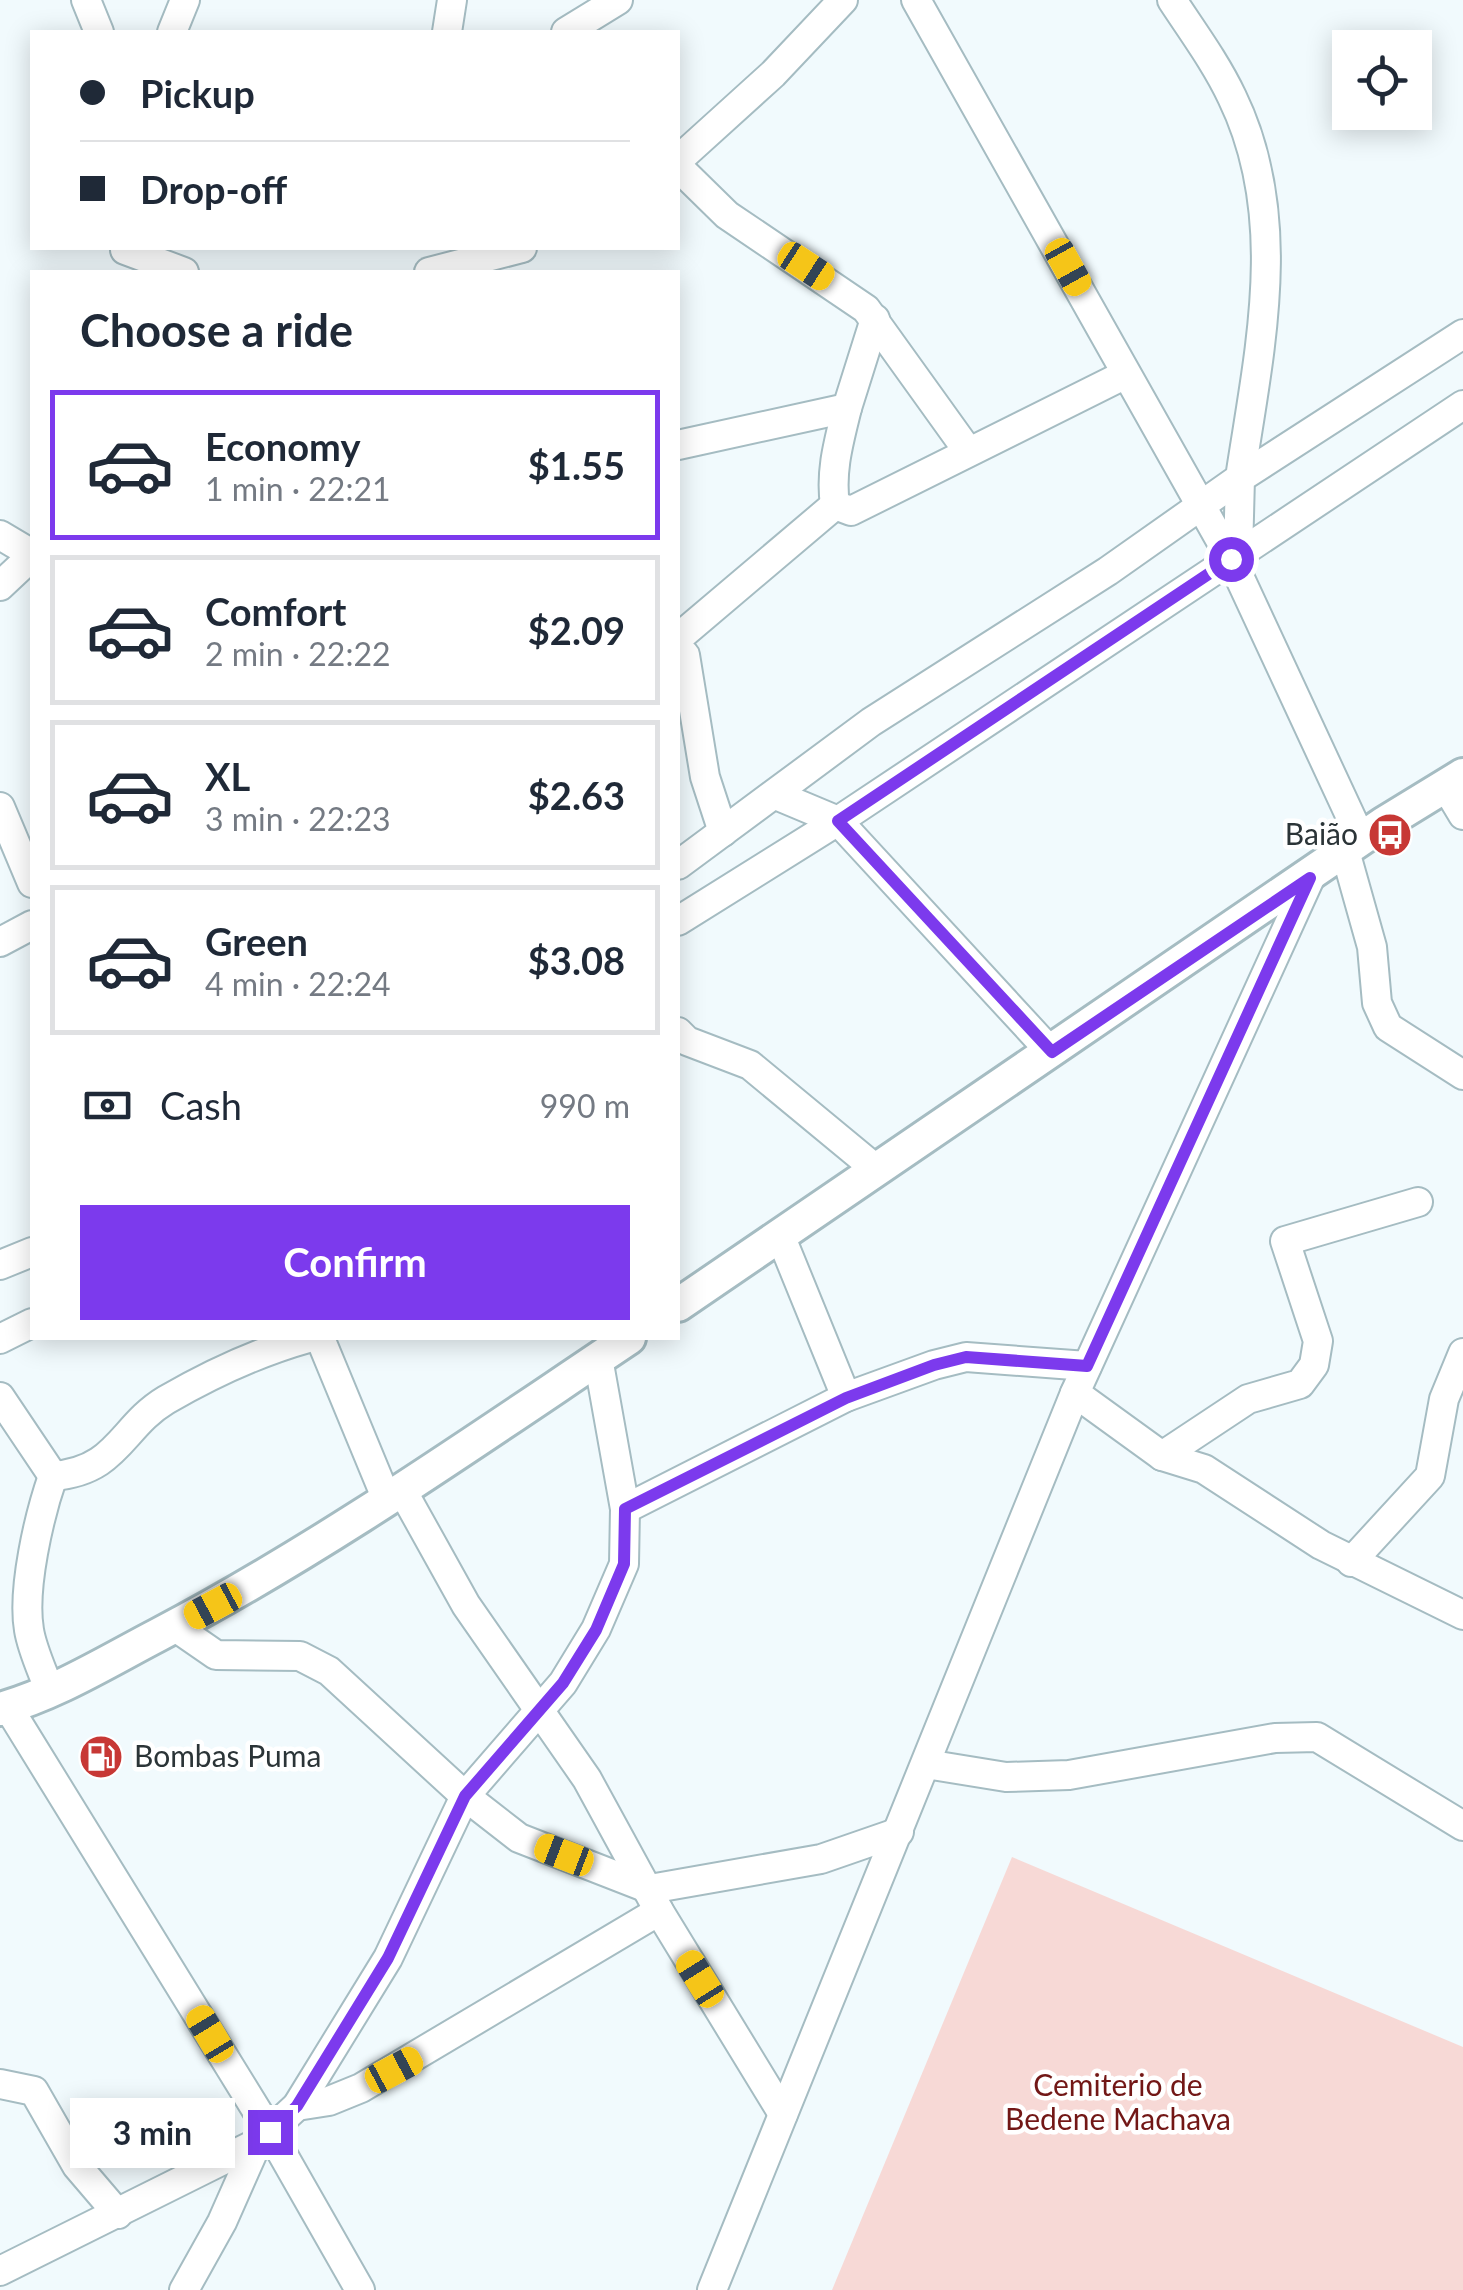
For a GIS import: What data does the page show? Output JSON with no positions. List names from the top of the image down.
{
  "parks": ["Cemiterio de Bedene Machava"],
  "places": {
    "bus stop": ["Baião"],
    "fuel station": ["Bombas Puma"]
  },
  "page": {
    "banner": ["Pickup", "Drop-off"],
    "heading": "Choose a ride",
    "list": [
      {
        "name": "Economy",
        "note": "1 min · 22:21",
        "value": "$1.55"
      },
      {
        "name": "Comfort",
        "note": "2 min · 22:22",
        "value": "$2.09"
      },
      {
        "name": "XL",
        "note": "3 min · 22:23",
        "value": "$2.63"
      },
      {
        "name": "Green",
        "note": "4 min · 22:24",
        "value": "$3.08"
      }
    ],
    "pay": ["Cash", "990 m"],
    "buttons": "Confirm",
    "bubble": "3 min"
  }
}
